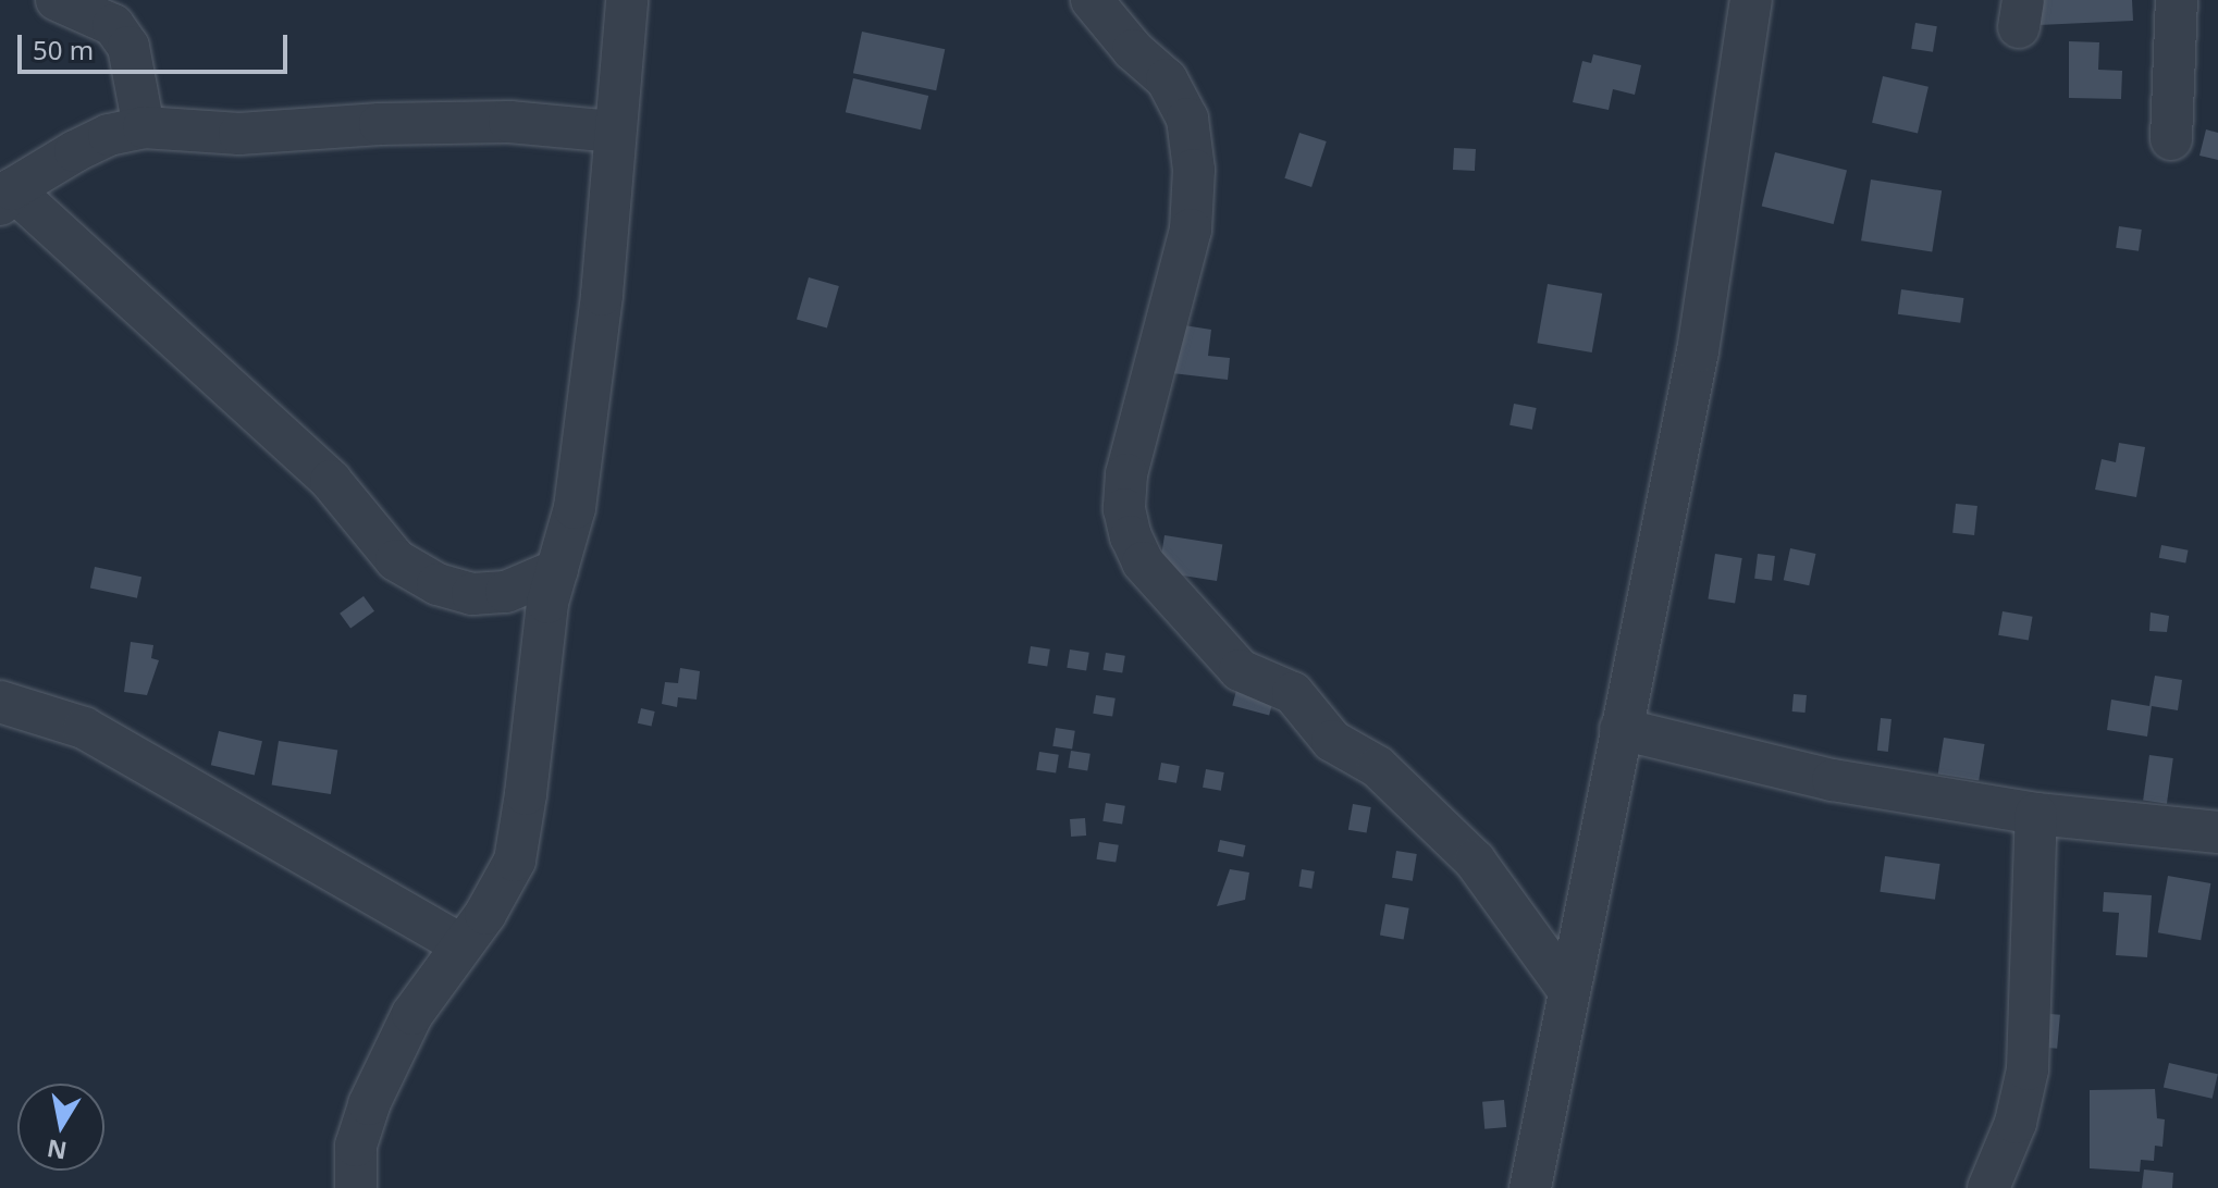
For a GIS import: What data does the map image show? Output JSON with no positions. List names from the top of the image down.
{
  "scale_bar": "50 m",
  "north": "bottom"
}
